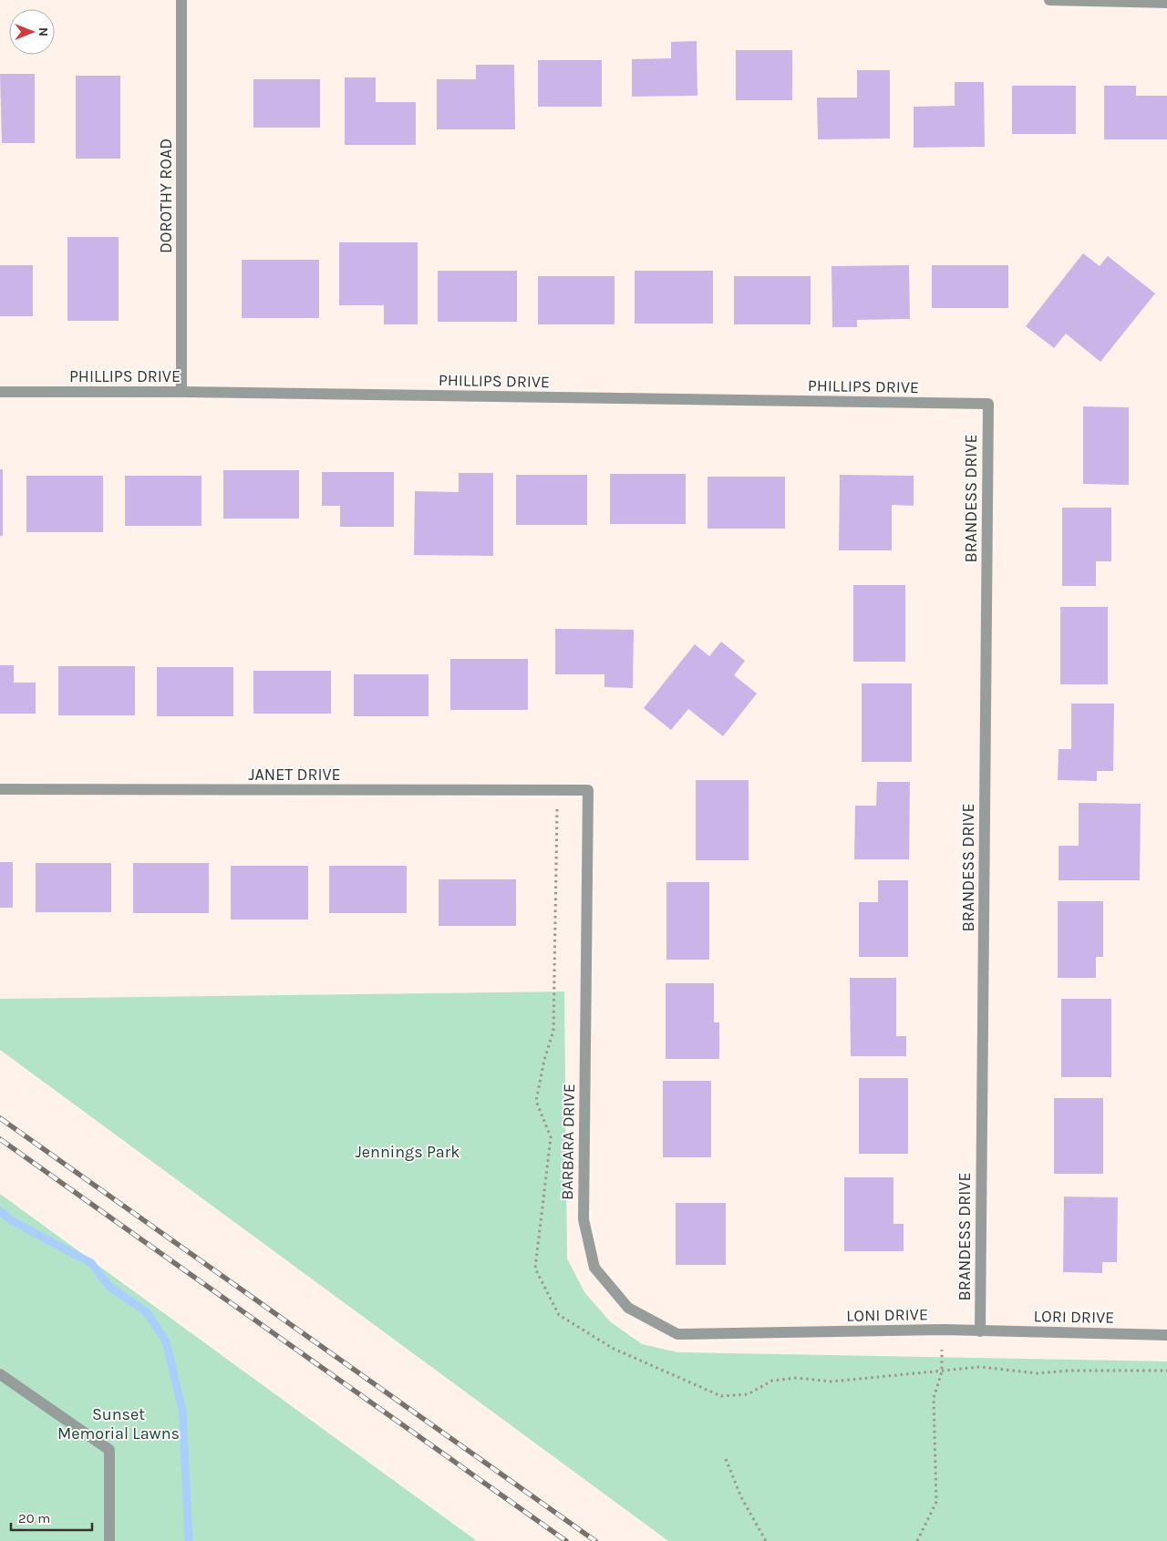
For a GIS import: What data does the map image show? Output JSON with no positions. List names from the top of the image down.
{
  "streets": {
    "street": [
      "DOROTHY ROAD",
      "PHILLIPS DRIVE",
      "BRANDESS DRIVE",
      "JANET DRIVE",
      "BARBARA DRIVE",
      "LONI DRIVE",
      "LORI DRIVE"
    ]
  },
  "crossings": [
    ["DOROTHY ROAD", "PHILLIPS DRIVE"],
    ["PHILLIPS DRIVE", "BRANDESS DRIVE"],
    ["BRANDESS DRIVE", "LONI DRIVE"],
    ["BRANDESS DRIVE", "LORI DRIVE"],
    ["JANET DRIVE", "BARBARA DRIVE"],
    ["BARBARA DRIVE", "LONI DRIVE"],
    ["LONI DRIVE", "LORI DRIVE"]
  ],
  "parks": ["Jennings Park", "Sunset Memorial Lawns"],
  "scale_bar": "20 m",
  "north": "right"
}
